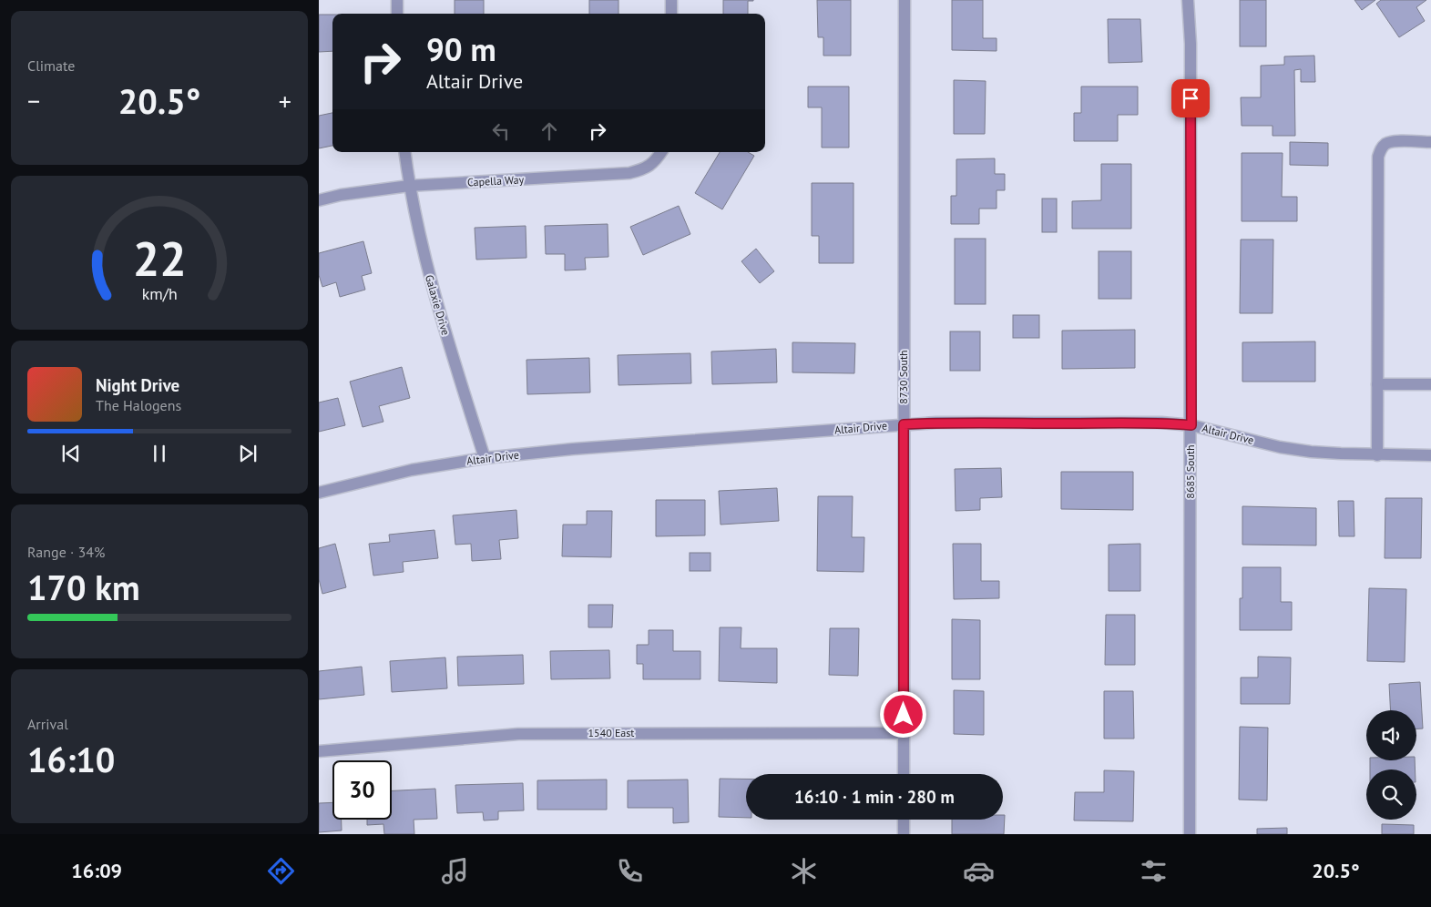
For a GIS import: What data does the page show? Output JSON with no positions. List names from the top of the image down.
{
  "streets": {
    "street": [
      "Capella Way",
      "Galaxie Drive",
      "8730 South",
      "Altair Drive",
      "8685 South",
      "1540 East"
    ]
  },
  "crossings": [
    ["Capella Way", "Galaxie Drive"],
    ["Galaxie Drive", "Altair Drive"],
    ["8730 South", "Altair Drive"],
    ["8730 South", "1540 East"],
    ["Altair Drive", "8685 South"]
  ],
  "page": {
    "tile": [
      "Climate",
      ["Range · 34%", "170 km"],
      ["Arrival", "16:10"]
    ],
    "turn": ["90 m", "Altair Drive"],
    "heat": ["−", "20.5°", "+"],
    "song": ["Night Drive", "The Halogens"],
    "limit": "30",
    "trip": "16:10 · 1 min · 280 m",
    "tabs": ["16:09", "20.5°"],
    "gauge": ["22", "km/h"]
  }
}
